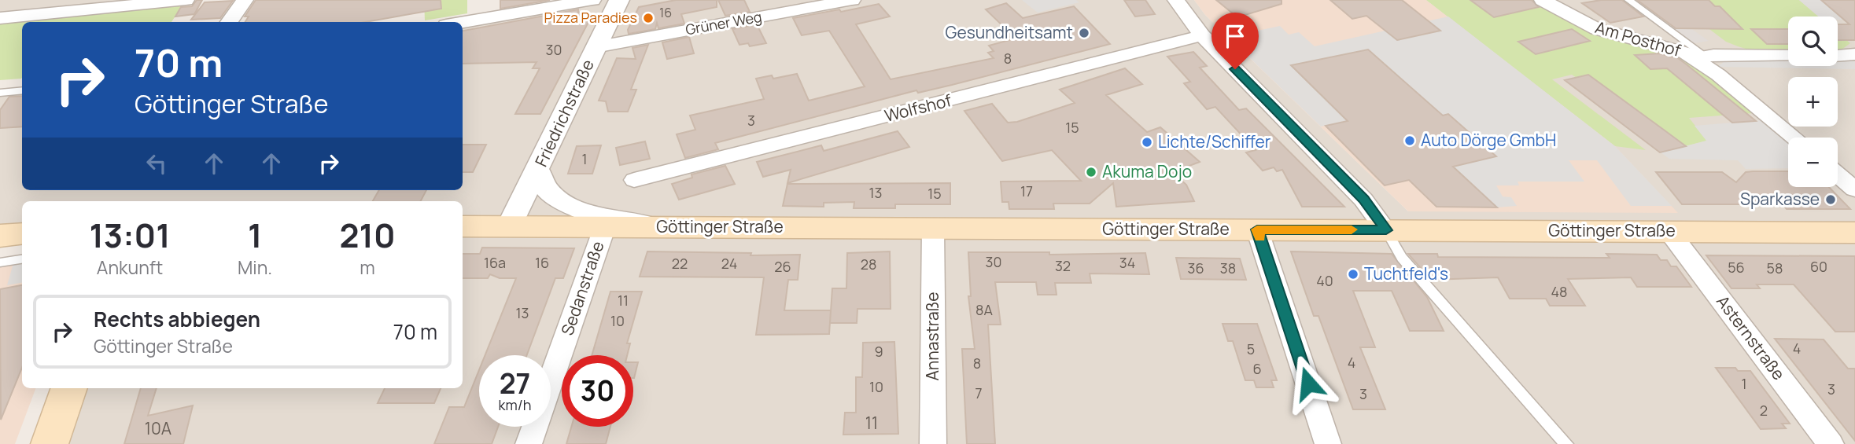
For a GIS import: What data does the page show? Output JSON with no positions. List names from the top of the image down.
{
  "streets": {
    "main road": ["Göttinger Straße"],
    "street": [
      "Grüner Weg",
      "Am Posthof",
      "Wolfshof",
      "Friedrichstraße",
      "Sedanstraße",
      "Annastraße",
      "Asternstraße"
    ]
  },
  "crossings": [
    ["Grüner Weg", "Friedrichstraße"],
    ["Friedrichstraße", "Göttinger Straße"],
    ["Göttinger Straße", "Sedanstraße"],
    ["Göttinger Straße", "Annastraße"],
    ["Göttinger Straße", "Asternstraße"]
  ],
  "places": [
    "Pizza Paradies",
    "Gesundheitsamt",
    "Auto Dörge GmbH",
    "Lichte/Schiffer",
    "Akuma Dojo",
    "Sparkasse",
    "Tuchtfeld's"
  ],
  "house_numbers": [
    "16",
    "30",
    "8",
    "3",
    "15",
    "1",
    "17",
    "13",
    "15",
    "30",
    "16a",
    "16",
    "34",
    "22",
    "24",
    "28",
    "32",
    "26",
    "60",
    "56",
    "36",
    "38",
    "58",
    "40",
    "48",
    "11",
    "8A",
    "13",
    "10",
    "4",
    "5",
    "9",
    "4",
    "8",
    "6",
    "1",
    "10",
    "3",
    "7",
    "3",
    "2",
    "11",
    "10A"
  ],
  "page": {
    "map_buttons": ["+", "−"],
    "turn": ["70 m", "Göttinger Straße"],
    "eta": [
      "13:01",
      "Ankunft",
      "1",
      "Min.",
      "210",
      "m"
    ],
    "list": [
      {
        "name": "Rechts abbiegen",
        "note": "Göttinger Straße",
        "value": "70 m"
      }
    ],
    "speed": "27 km/h",
    "limit": "30"
  }
}
